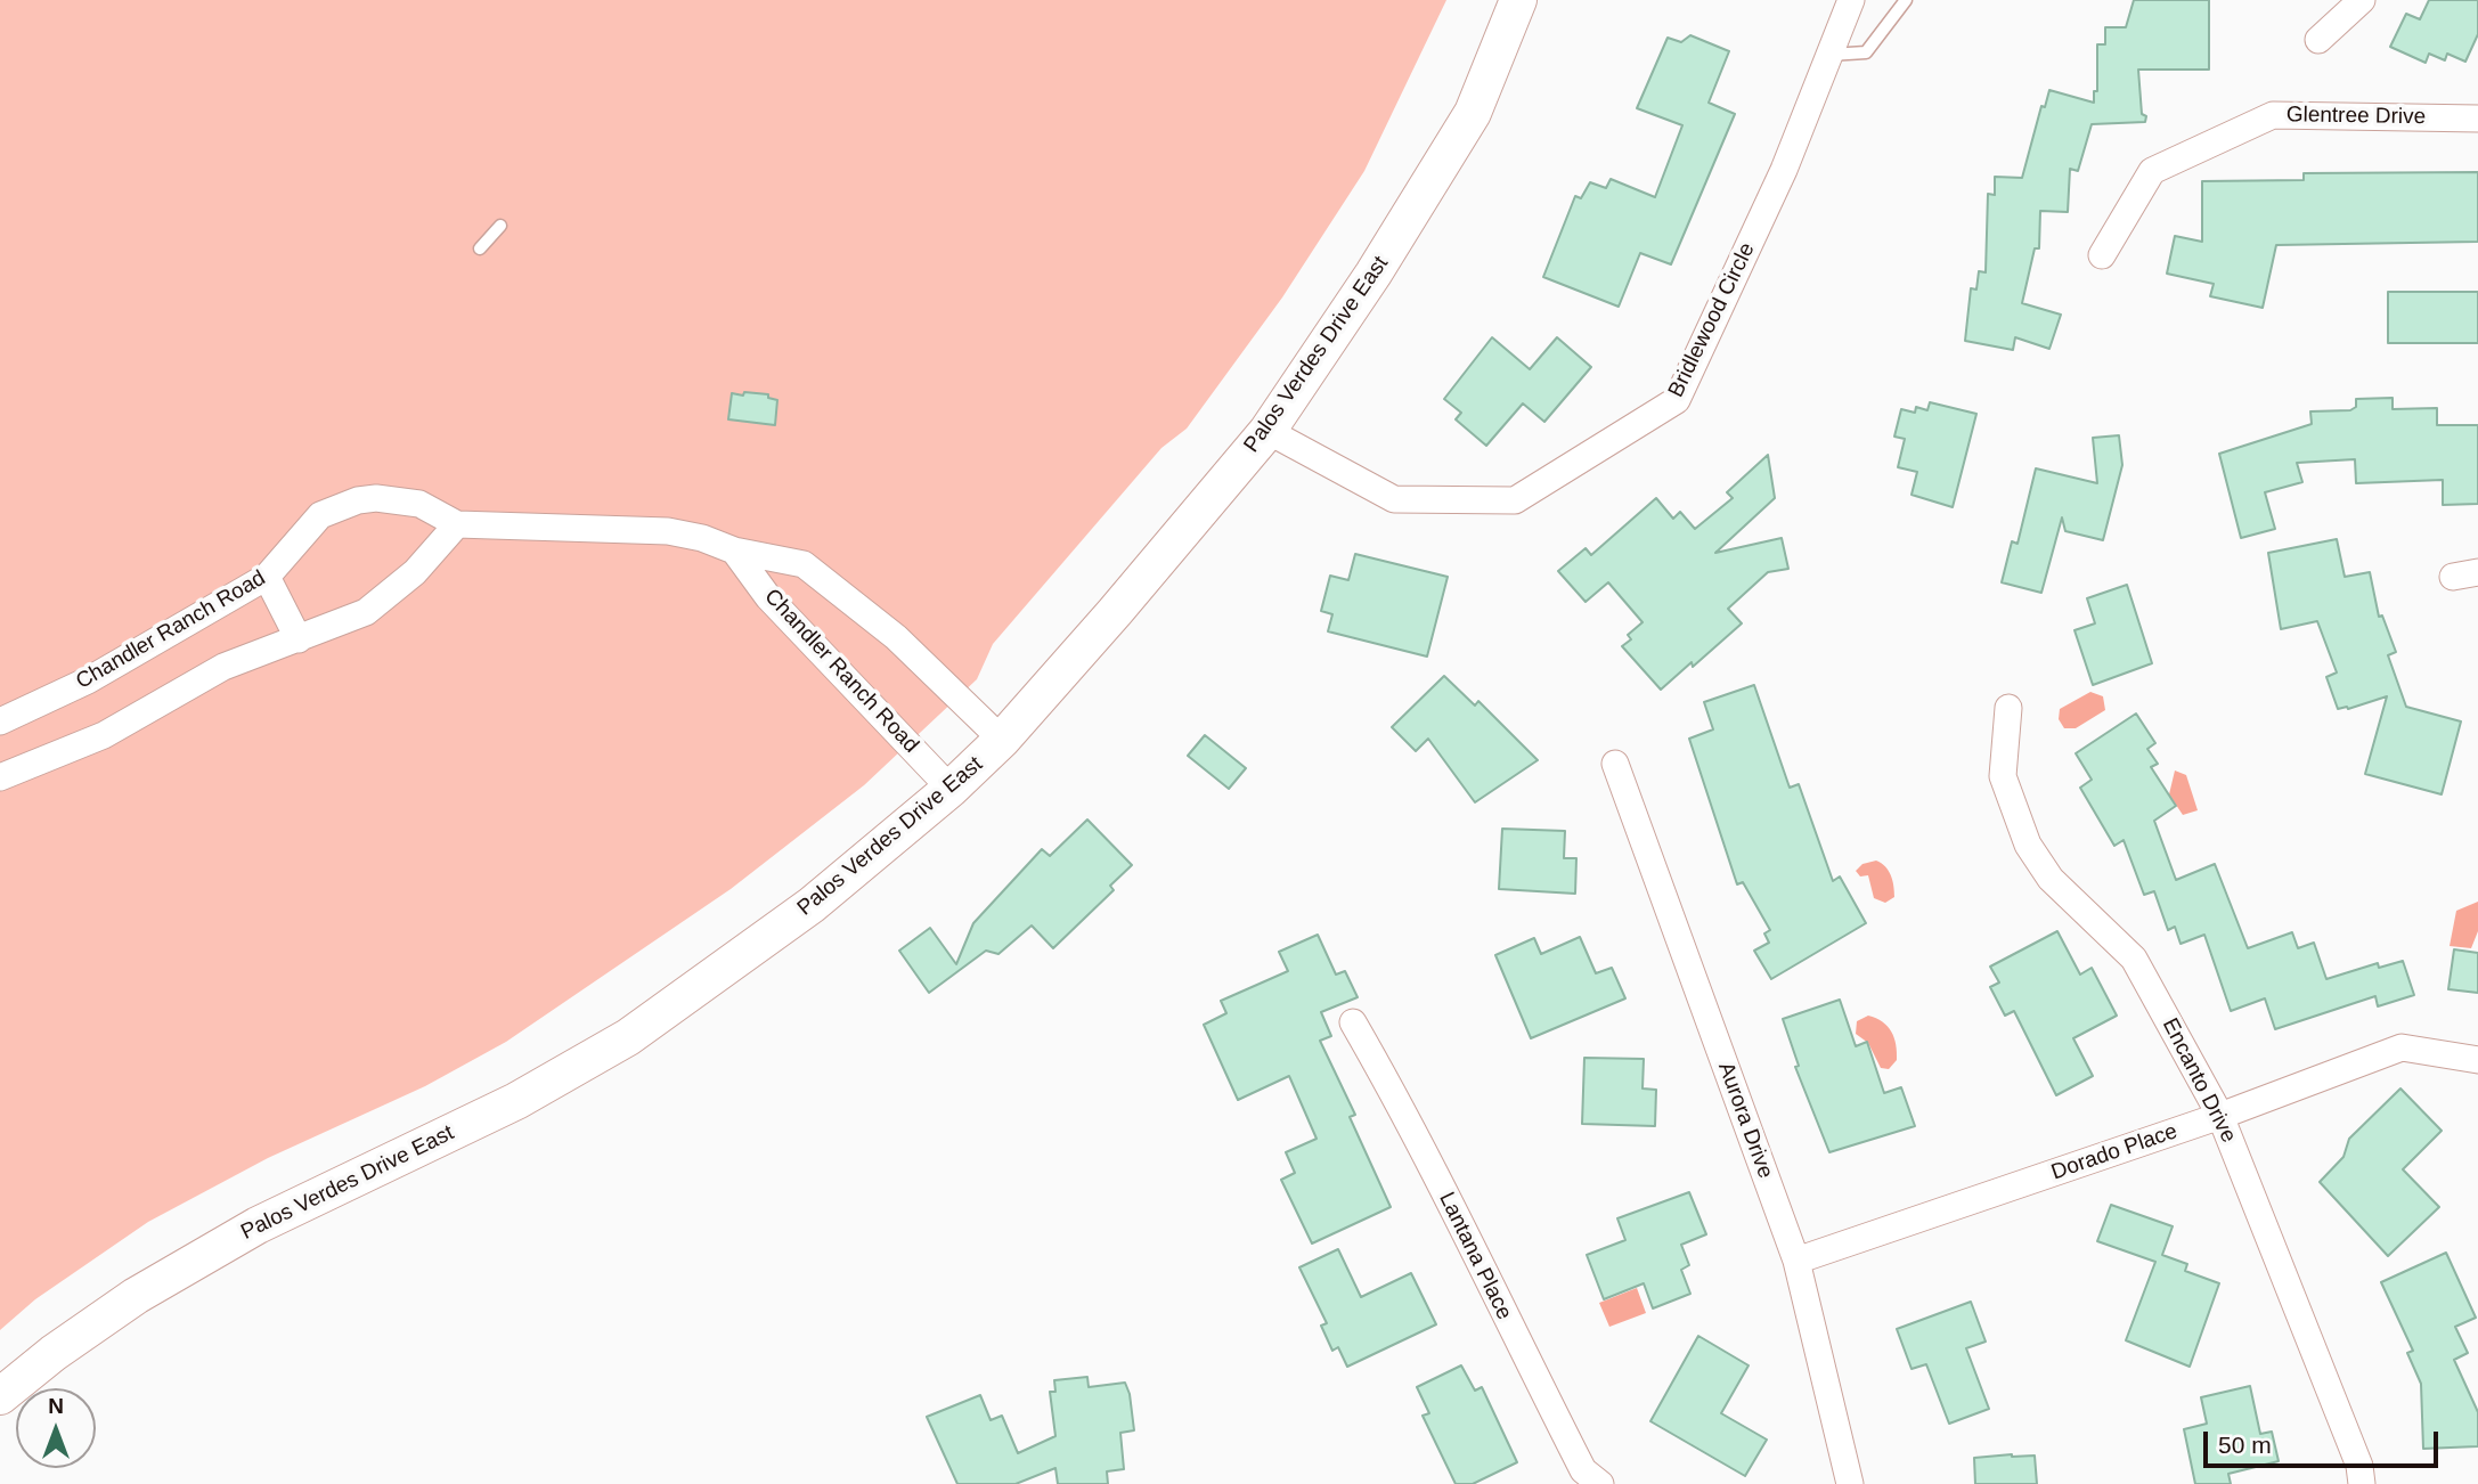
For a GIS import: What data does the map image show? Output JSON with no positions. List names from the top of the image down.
{
  "streets": {
    "main road": ["Palos Verdes Drive East"],
    "street": [
      "Glentree Drive",
      "Bridlewood Circle",
      "Chandler Ranch Road",
      "Encanto Drive",
      "Aurora Drive",
      "Dorado Place",
      "Lantana Place"
    ]
  },
  "crossings": [
    ["Bridlewood Circle", "Palos Verdes Drive East"],
    ["Palos Verdes Drive East", "Chandler Ranch Road"],
    ["Encanto Drive", "Dorado Place"],
    ["Aurora Drive", "Dorado Place"]
  ],
  "scale_bar": "50 m",
  "north": "top"
}
